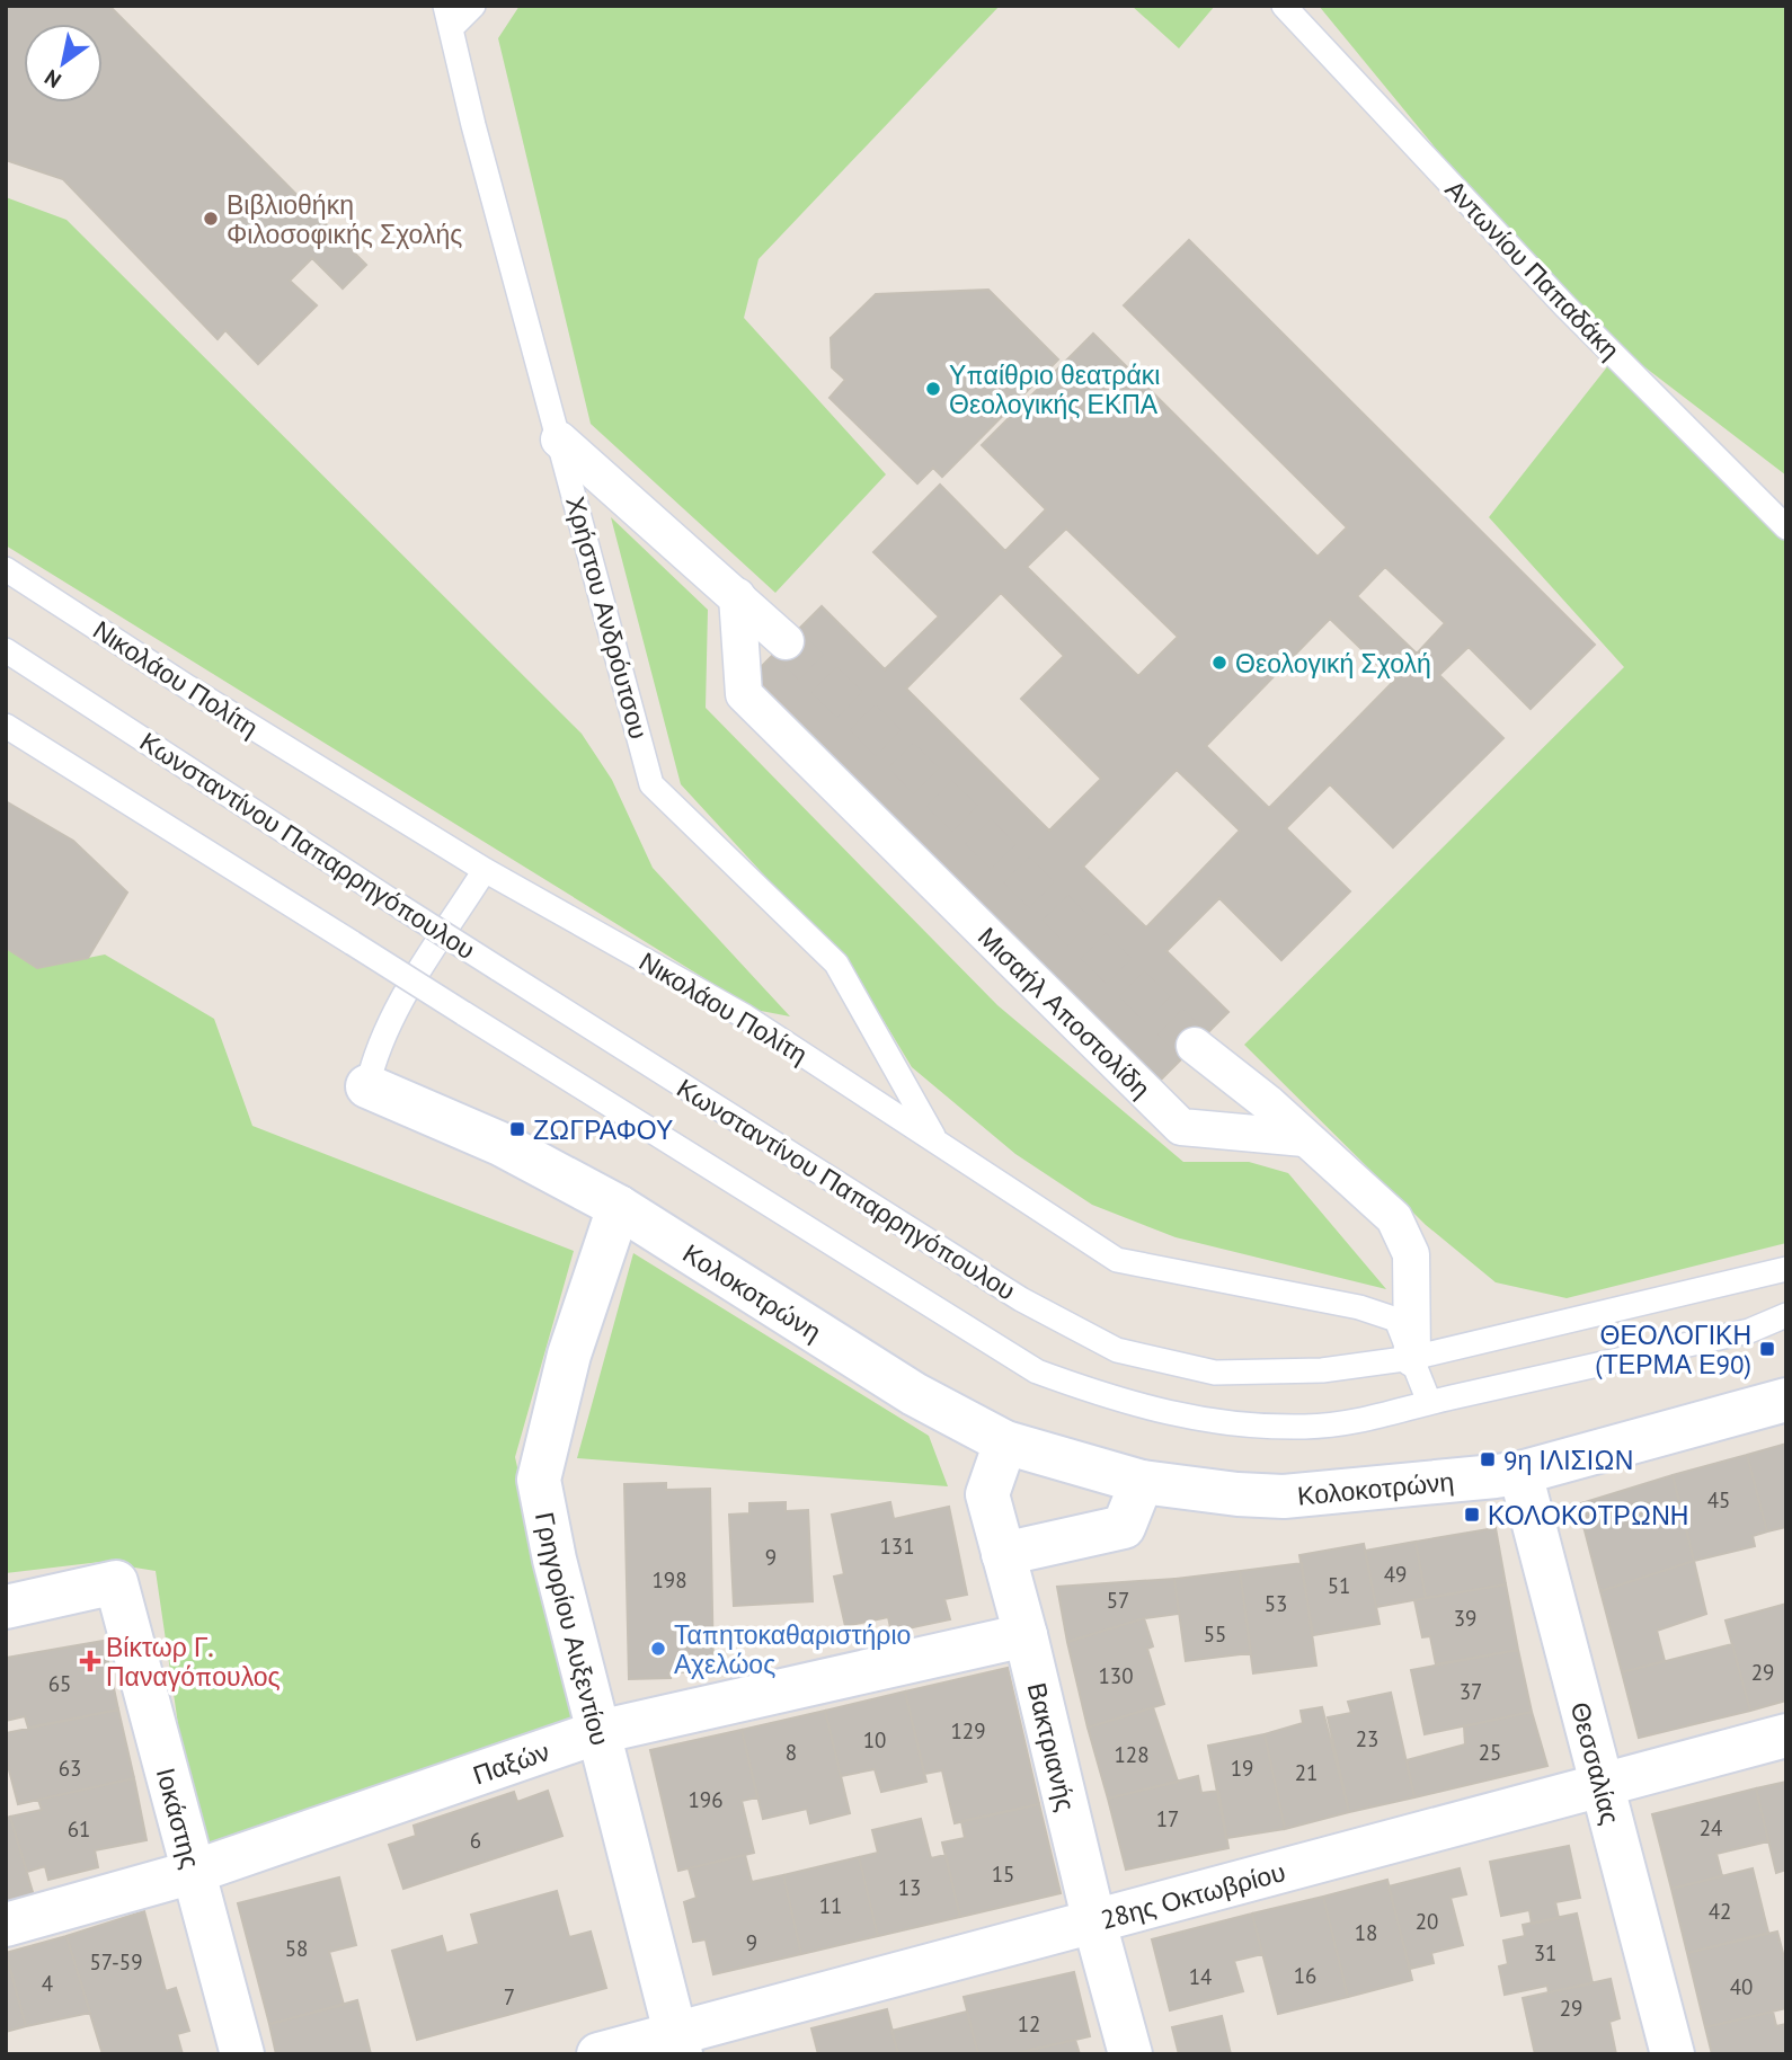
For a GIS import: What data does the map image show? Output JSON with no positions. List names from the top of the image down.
{
  "streets": {
    "street": [
      "Μισαήλ Αποστολίδη",
      "Κολοκοτρώνη",
      "Γρηγορίου Αυξεντίου",
      "Βακτριανής",
      "Παξών",
      "Θεσσαλίας",
      "Ιοκάστης",
      "28ης Οκτωβρίου"
    ],
    "lane": [
      "Αντωνίου Παπαδάκη",
      "Χρήστου Ανδρόυτσου",
      "Νικολάου Πολίτη",
      "Κωνσταντίνου Παπαρρηγόπουλου"
    ]
  },
  "crossings": [
    ["Χρήστου Ανδρόυτσου", "Νικολάου Πολίτη"],
    ["Νικολάου Πολίτη", "Κωνσταντίνου Παπαρρηγόπουλου"],
    ["Κολοκοτρώνη", "Γρηγορίου Αυξεντίου"],
    ["Κολοκοτρώνη", "Βακτριανής"],
    ["Κολοκοτρώνη", "Θεσσαλίας"],
    ["Γρηγορίου Αυξεντίου", "Παξών"],
    ["Γρηγορίου Αυξεντίου", "28ης Οκτωβρίου"],
    ["Βακτριανής", "Παξών"],
    ["Βακτριανής", "28ης Οκτωβρίου"],
    ["Παξών", "Ιοκάστης"],
    ["Θεσσαλίας", "28ης Οκτωβρίου"]
  ],
  "places": {
    "other": [
      "Βιβλιοθήκη Φιλοσοφικής Σχολής",
      "Υπαίθριο θεατράκι Θεολογικής ΕΚΠΑ",
      "Θεολογική Σχολή",
      "Ταπητοκαθαριστήριο Αχελώος"
    ],
    "transit": [
      "ΖΩΓΡΑΦΟΥ",
      "ΘΕΟΛΟΓΙΚΗ (ΤΕΡΜΑ Ε90)",
      "9η ΙΛΙΣΙΩΝ",
      "ΚΟΛΟΚΟΤΡΩΝΗ"
    ],
    "health": ["Βίκτωρ Γ. Παναγόπουλος"]
  },
  "house_numbers": [
    "45",
    "131",
    "9",
    "49",
    "198",
    "51",
    "57",
    "53",
    "39",
    "55",
    "29",
    "130",
    "65",
    "37",
    "129",
    "23",
    "10",
    "8",
    "25",
    "128",
    "63",
    "19",
    "21",
    "196",
    "17",
    "24",
    "61",
    "6",
    "15",
    "13",
    "11",
    "42",
    "20",
    "18",
    "9",
    "58",
    "31",
    "57-59",
    "16",
    "14",
    "4",
    "40",
    "7",
    "29",
    "12"
  ],
  "north": "bottom left"
}
